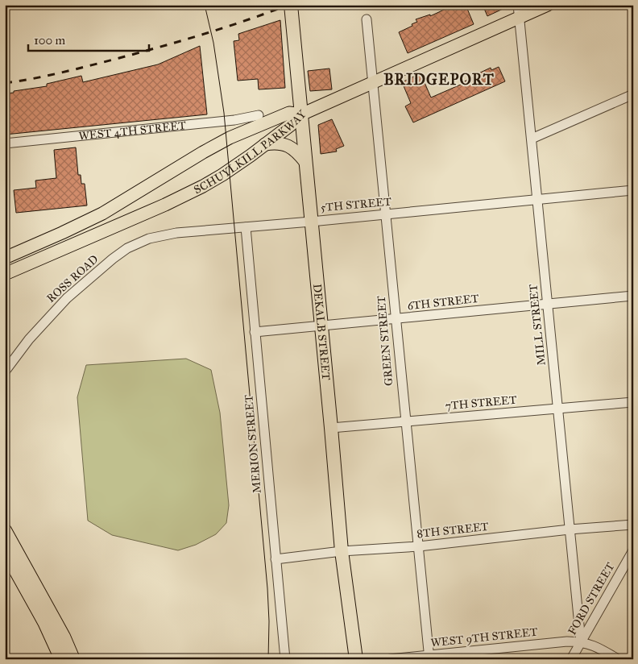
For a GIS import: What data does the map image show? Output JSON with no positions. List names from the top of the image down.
{
  "streets": {
    "highway": ["DEKALB STREET"],
    "main road": ["SCHUYLKILL PARKWAY"],
    "street": [
      "WEST 4TH STREET",
      "5TH STREET",
      "ROSS ROAD",
      "6TH STREET",
      "MILL STREET",
      "GREEN STREET",
      "7TH STREET",
      "MERION STREET",
      "8TH STREET",
      "FORD STREET",
      "WEST 9TH STREET"
    ]
  },
  "crossings": [
    ["SCHUYLKILL PARKWAY", "DEKALB STREET"],
    ["5TH STREET", "ROSS ROAD"],
    ["5TH STREET", "MILL STREET"],
    ["5TH STREET", "DEKALB STREET"],
    ["5TH STREET", "GREEN STREET"],
    ["5TH STREET", "MERION STREET"],
    ["6TH STREET", "MILL STREET"],
    ["6TH STREET", "DEKALB STREET"],
    ["6TH STREET", "GREEN STREET"],
    ["6TH STREET", "MERION STREET"],
    ["MILL STREET", "7TH STREET"],
    ["MILL STREET", "8TH STREET"],
    ["MILL STREET", "FORD STREET"],
    ["MILL STREET", "WEST 9TH STREET"],
    ["DEKALB STREET", "7TH STREET"],
    ["DEKALB STREET", "8TH STREET"],
    ["GREEN STREET", "7TH STREET"],
    ["GREEN STREET", "8TH STREET"],
    ["GREEN STREET", "WEST 9TH STREET"],
    ["MERION STREET", "8TH STREET"],
    ["FORD STREET", "WEST 9TH STREET"]
  ],
  "districts": ["BRIDGEPORT"],
  "scale_bar": "100 m"
}
